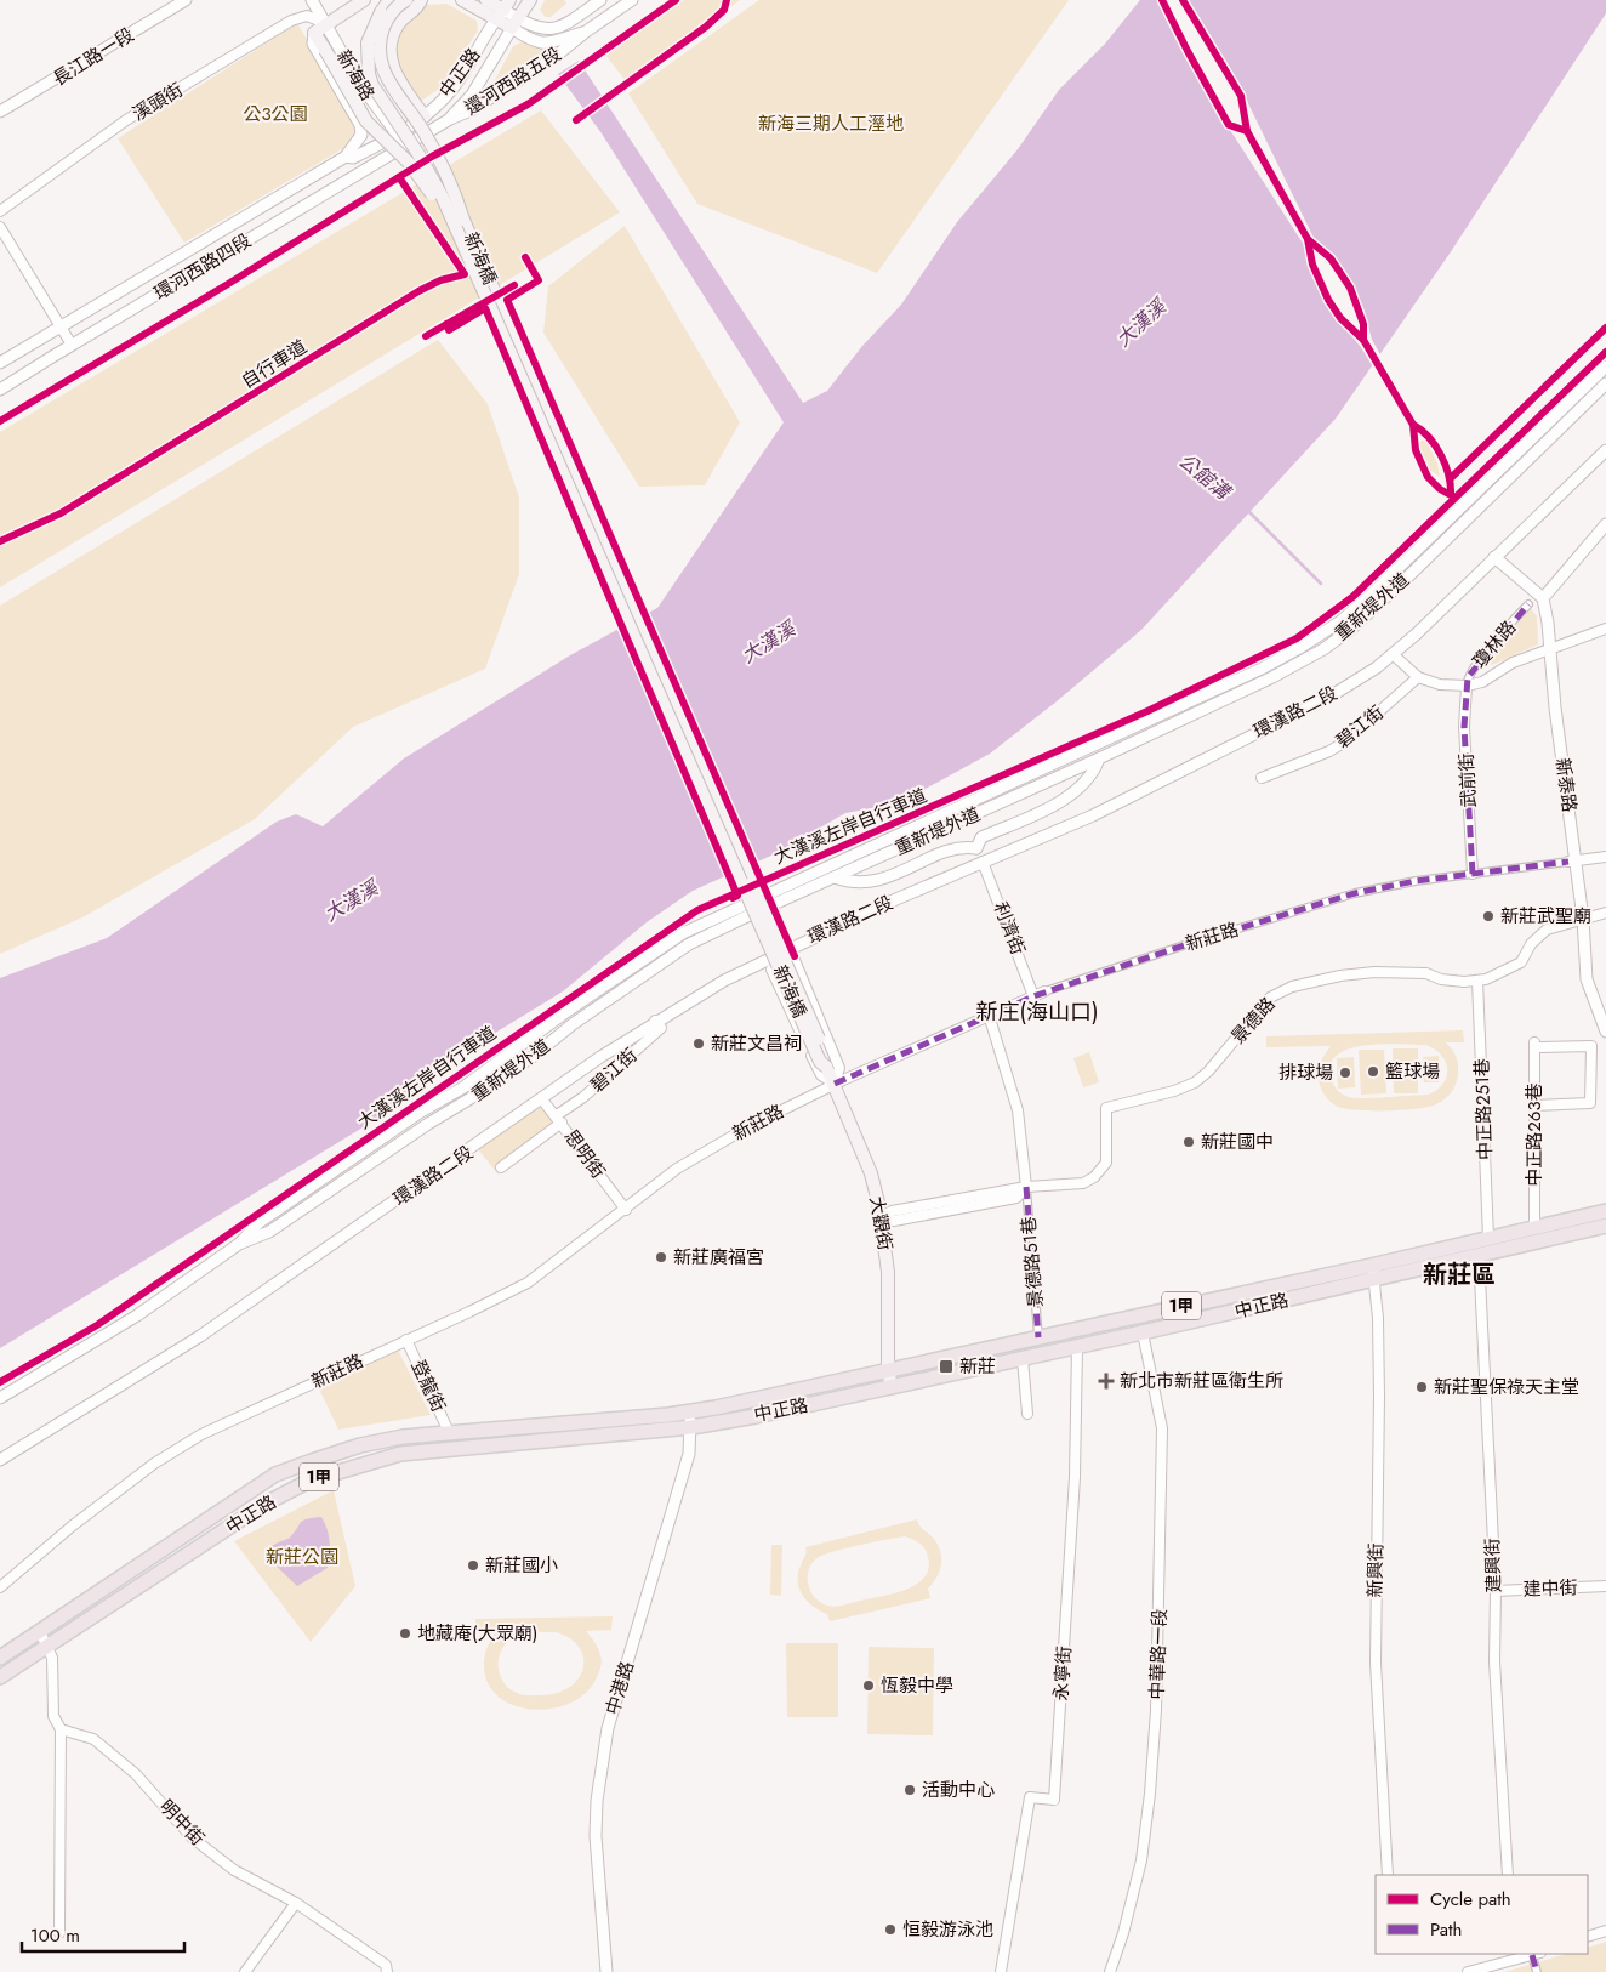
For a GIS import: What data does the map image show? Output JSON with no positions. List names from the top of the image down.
{
  "streets": {
    "main road": [
      "中正路",
      "新海橋",
      "大觀街",
      "1甲"
    ],
    "street": [
      "長江路一段",
      "新海路",
      "還河西路五段",
      "溪頭街",
      "環河西路四段",
      "重新堤外道",
      "瓊林路",
      "環漢路二段",
      "碧江街",
      "武前街",
      "新泰路",
      "利濟街",
      "新莊路",
      "景德路",
      "中正路251巷",
      "中正路263巷",
      "思明街",
      "景德路51巷",
      "登龍街",
      "建興街",
      "新興街",
      "建中街",
      "中華路一段",
      "永寧街",
      "中港路",
      "明中街"
    ],
    "cycle path": ["自行車道", "大漢溪左岸自行車道"]
  },
  "crossings": [
    ["中正路", "新海路"],
    ["中正路", "還河西路五段"],
    ["中正路", "環河西路四段"],
    ["中正路", "中正路251巷"],
    ["中正路", "中正路263巷"],
    ["中正路", "大觀街"],
    ["中正路", "景德路51巷"],
    ["中正路", "登龍街"],
    ["中正路", "建興街"],
    ["中正路", "新興街"],
    ["中正路", "中華路一段"],
    ["中正路", "永寧街"],
    ["中正路", "中港路"],
    ["新海路", "還河西路五段"],
    ["新海路", "溪頭街"],
    ["新海路", "環河西路四段"],
    ["還河西路五段", "環河西路四段"],
    ["新海橋", "大觀街"],
    ["瓊林路", "武前街"],
    ["環漢路二段", "碧江街"],
    ["環漢路二段", "利濟街"],
    ["環漢路二段", "思明街"],
    ["碧江街", "思明街"],
    ["武前街", "新莊路"],
    ["新泰路", "新莊路"],
    ["新泰路", "景德路"],
    ["利濟街", "新莊路"],
    ["新莊路", "思明街"],
    ["新莊路", "大觀街"],
    ["新莊路", "登龍街"],
    ["景德路", "中正路251巷"],
    ["景德路", "大觀街"],
    ["景德路", "景德路51巷"],
    ["建興街", "建中街"]
  ],
  "districts": ["新庄(海山口)", "新莊區"],
  "water": ["大漢溪", "公館溝"],
  "parks": ["公3公園", "新海三期人工溼地", "新莊公園"],
  "places": {
    "other": [
      "新莊武聖廟",
      "新莊文昌祠",
      "籃球場",
      "排球場",
      "新莊國中",
      "新莊廣福宮",
      "新莊聖保祿天主堂",
      "新莊國小",
      "地藏庵(大眾廟)",
      "恆毅中學",
      "活動中心",
      "恒毅游泳池"
    ],
    "transit": ["新莊"],
    "health": ["新北市新莊區衛生所"]
  },
  "legend": ["Cycle path", "Path"],
  "scale_bar": "100 m"
}
